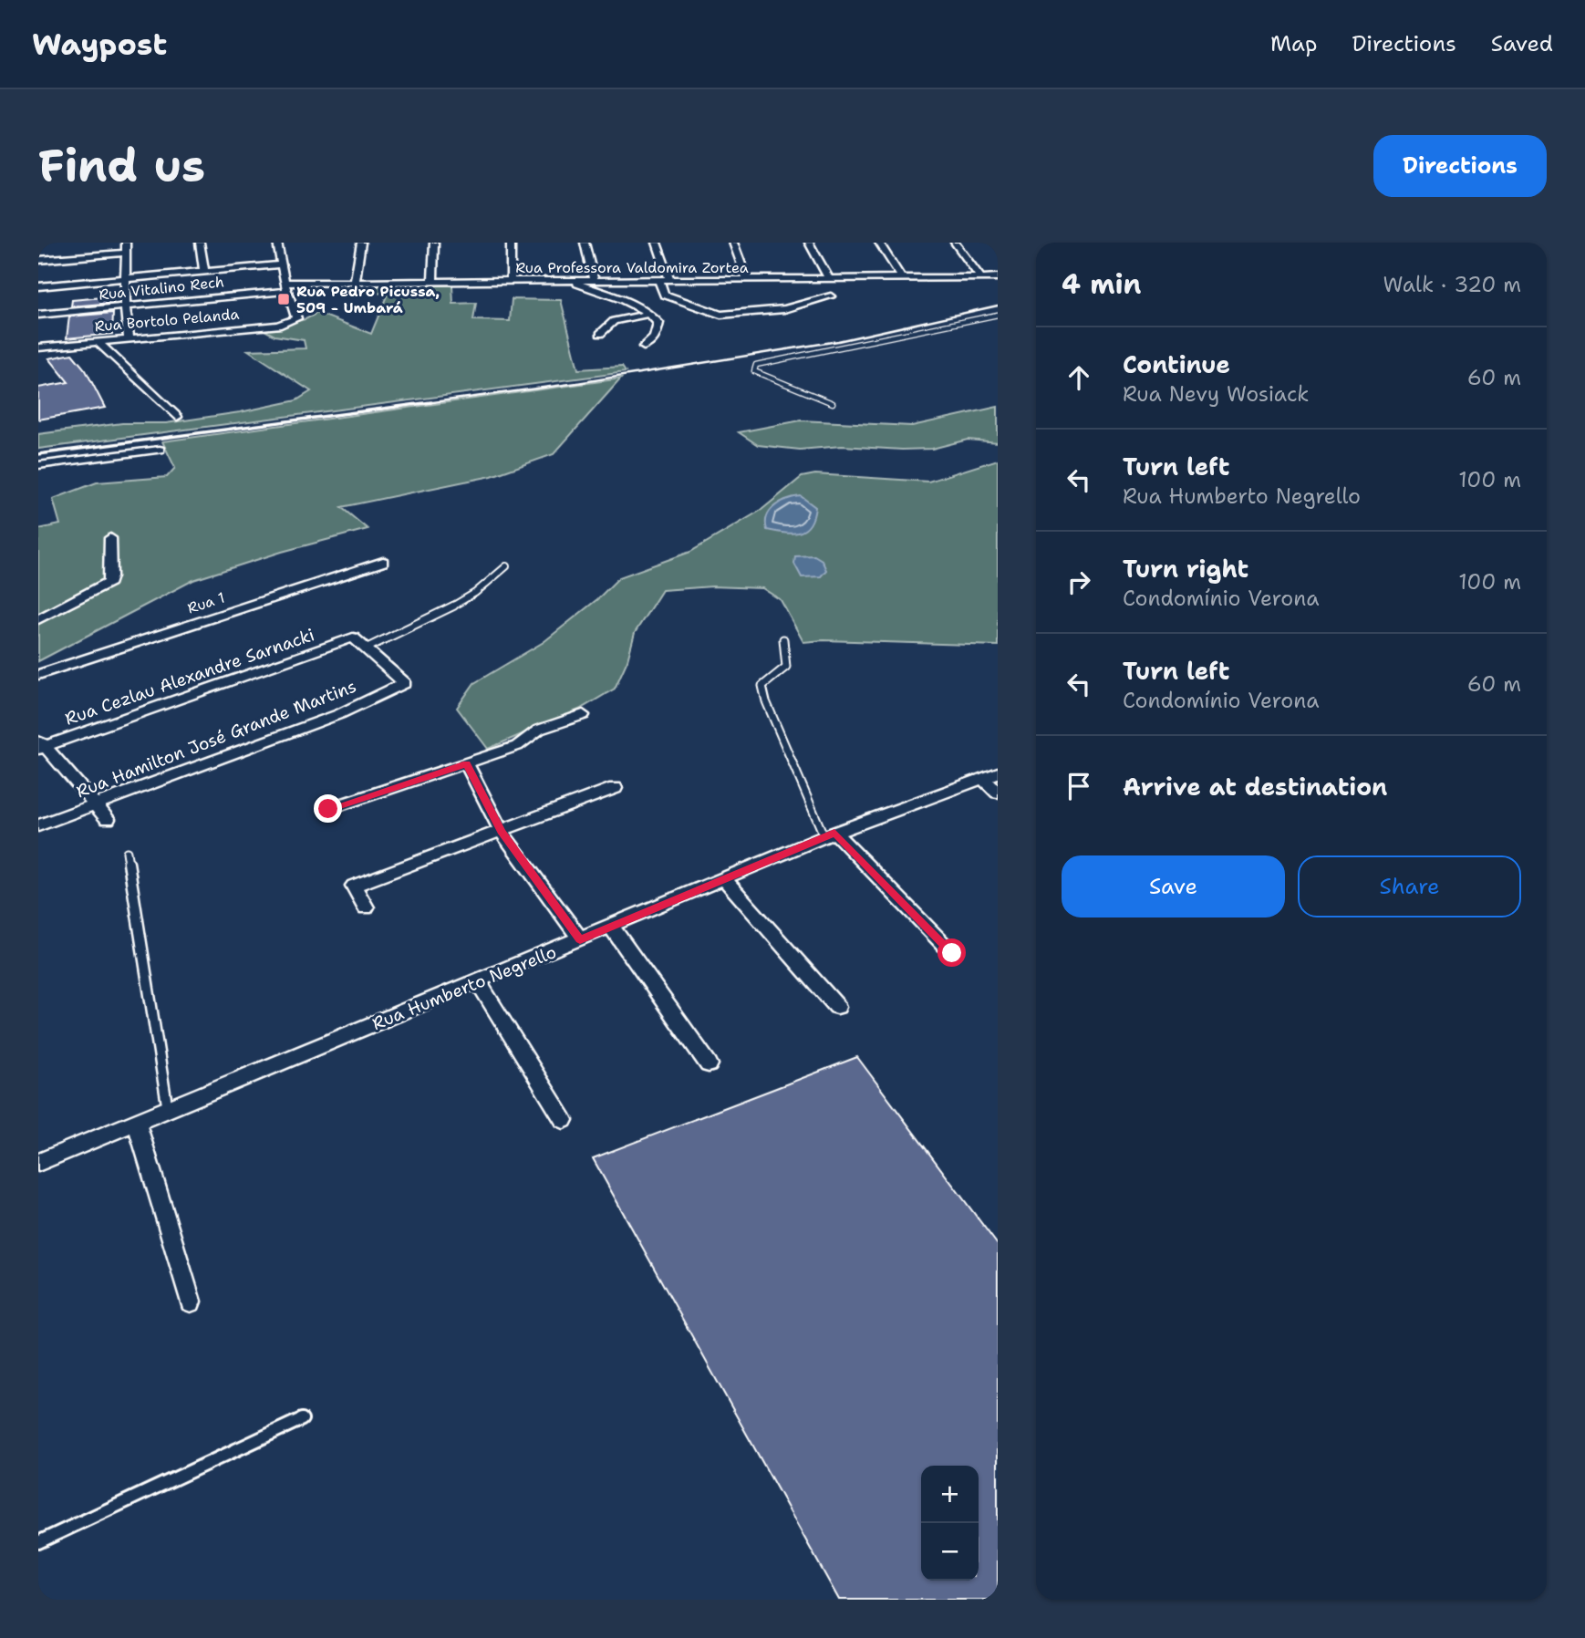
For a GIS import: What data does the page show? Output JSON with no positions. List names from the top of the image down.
{
  "streets": {
    "street": [
      "Rua Professora Valdomira Zortea",
      "Rua Vitalino Rech",
      "Rua Bortolo Pelanda",
      "Rua 1",
      "Rua Cezlau Alexandre Sarnacki",
      "Rua Hamilton José Grande Martins",
      "Rua Humberto Negrello"
    ]
  },
  "crossings": [
    ["Rua Professora Valdomira Zortea", "Rua Vitalino Rech"],
    ["Rua Professora Valdomira Zortea", "Rua Bortolo Pelanda"],
    ["Rua Vitalino Rech", "Rua Bortolo Pelanda"],
    ["Rua Cezlau Alexandre Sarnacki", "Rua Hamilton José Grande Martins"]
  ],
  "places": {
    "transit": ["Rua Pedro Picussa, 509 - Umbará"]
  },
  "page": {
    "header": "Waypost",
    "nav": ["Map", "Directions", "Saved"],
    "buttons": [
      "Directions",
      ["Save", "Share"]
    ],
    "title": "Find us",
    "heading": ["4 min", "Walk · 320 m"],
    "list": [
      ["Continue", "Rua Nevy Wosiack", "60 m"],
      ["Turn left", "Rua Humberto Negrello", "100 m"],
      ["Turn right", "Condomínio Verona", "100 m"],
      ["Turn left", "Condomínio Verona", "60 m"],
      "Arrive at destination"
    ],
    "map_buttons": ["+", "−"]
  }
}
